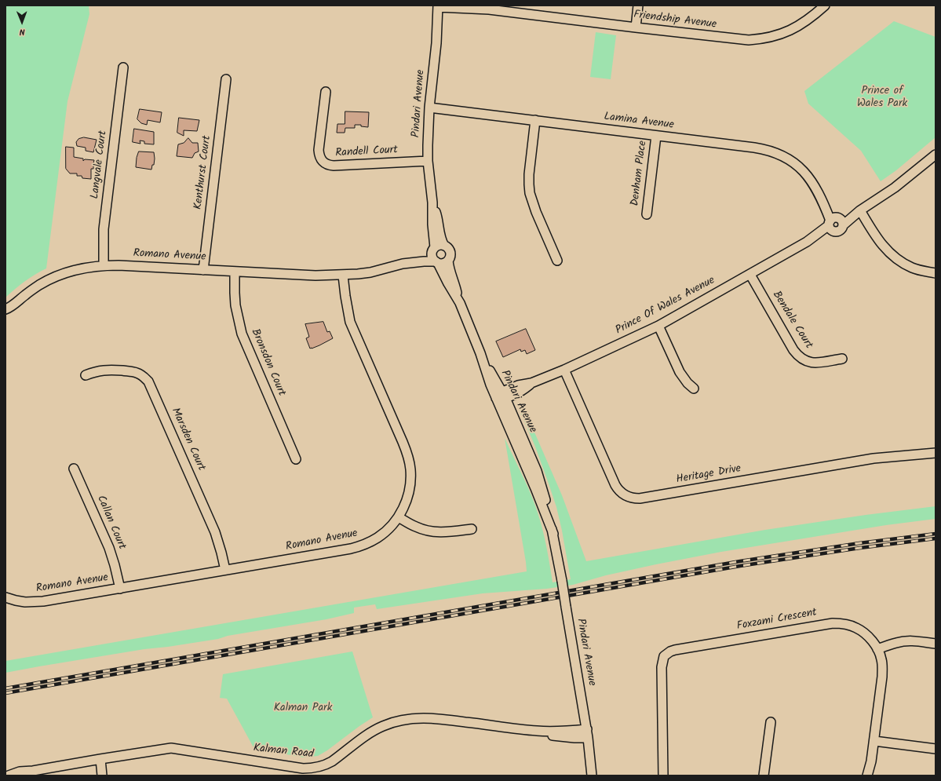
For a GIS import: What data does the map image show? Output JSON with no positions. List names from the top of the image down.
{
  "streets": {
    "street": [
      "Friendship Avenue",
      "Pindari Avenue",
      "Lamina Avenue",
      "Randell Court",
      "Langvale Court",
      "Kenthurst Court",
      "Denham Place",
      "Romano Avenue",
      "Prince Of Wales Avenue",
      "Bendale Court",
      "Bronsdon Court",
      "Marsden Court",
      "Heritage Drive",
      "Callan Court",
      "Foxzami Crescent",
      "Kalman Road"
    ]
  },
  "crossings": [
    ["Friendship Avenue", "Pindari Avenue"],
    ["Pindari Avenue", "Lamina Avenue"],
    ["Pindari Avenue", "Randell Court"],
    ["Pindari Avenue", "Romano Avenue"],
    ["Pindari Avenue", "Prince Of Wales Avenue"],
    ["Pindari Avenue", "Kalman Road"],
    ["Lamina Avenue", "Denham Place"],
    ["Lamina Avenue", "Prince Of Wales Avenue"],
    ["Langvale Court", "Romano Avenue"],
    ["Kenthurst Court", "Romano Avenue"],
    ["Romano Avenue", "Bronsdon Court"],
    ["Romano Avenue", "Marsden Court"],
    ["Romano Avenue", "Callan Court"],
    ["Prince Of Wales Avenue", "Bendale Court"],
    ["Prince Of Wales Avenue", "Heritage Drive"]
  ],
  "parks": ["Prince of Wales Park", "Kalman Park"],
  "north": "bottom"
}
